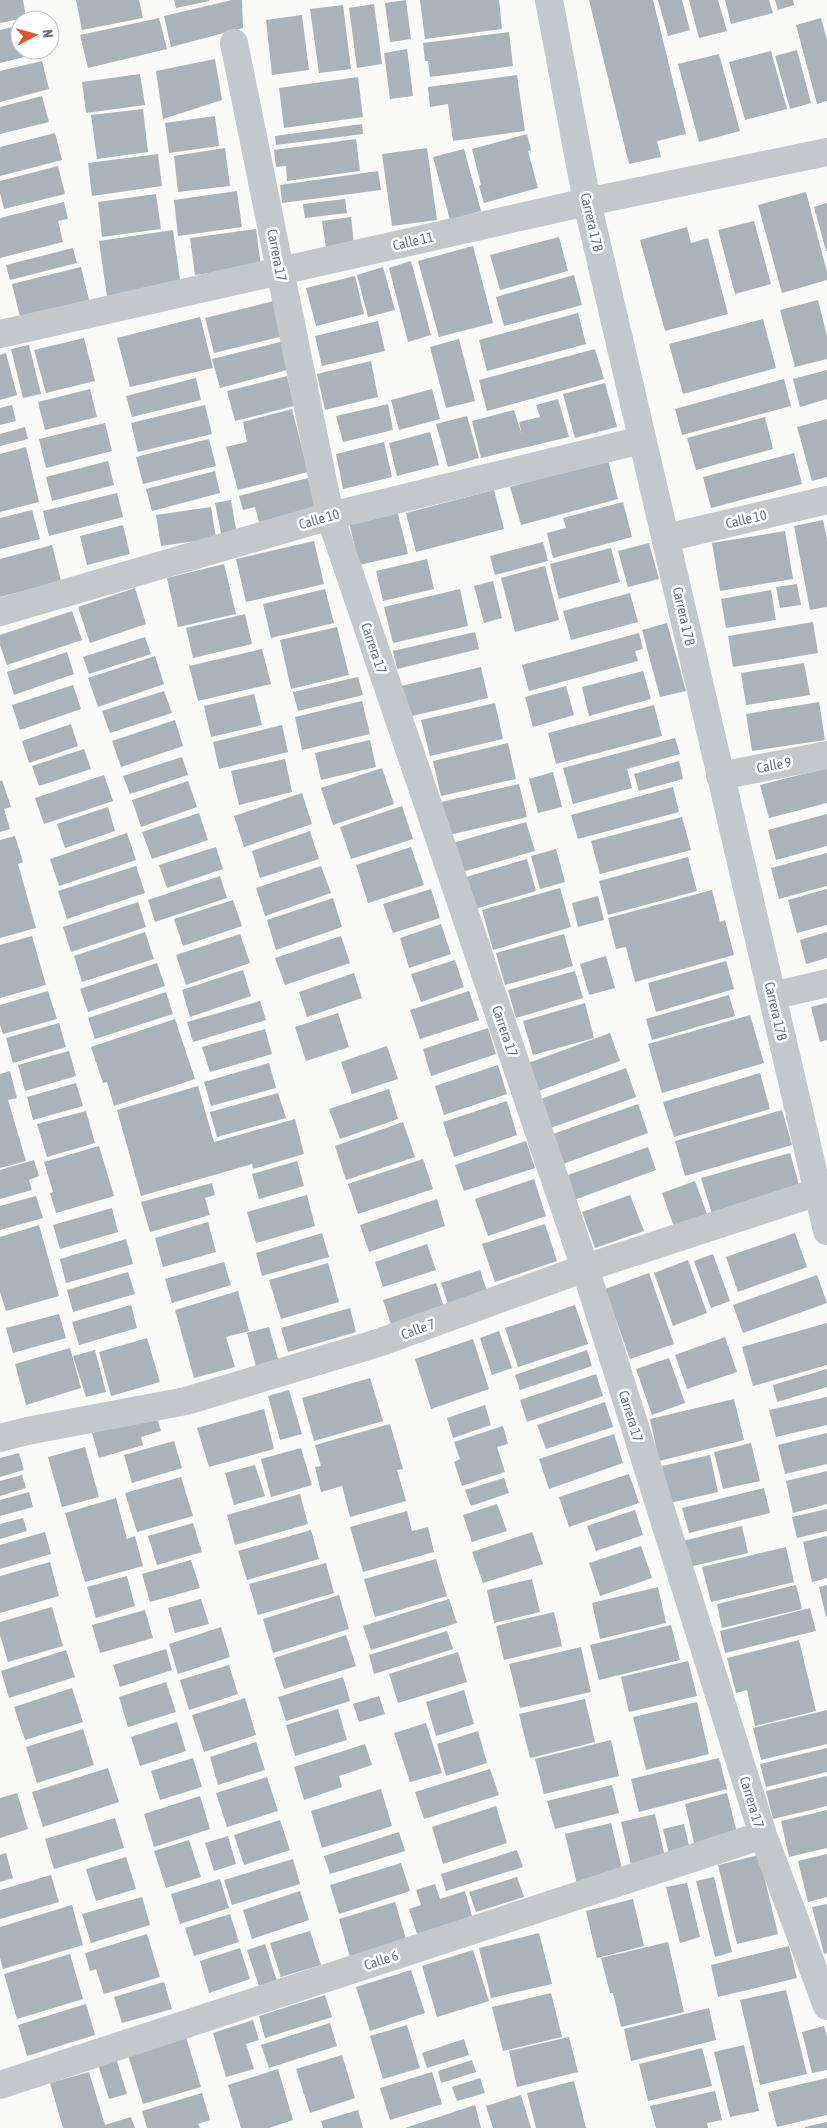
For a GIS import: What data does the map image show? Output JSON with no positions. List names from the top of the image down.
{
  "streets": {
    "street": [
      "Carrera 17B",
      "Calle 11",
      "Carrera 17",
      "Calle 10",
      "Calle 9",
      "Calle 7",
      "Calle 6"
    ]
  },
  "crossings": [
    ["Carrera 17B", "Calle 11"],
    ["Carrera 17B", "Calle 10"],
    ["Carrera 17B", "Calle 9"],
    ["Carrera 17B", "Calle 7"],
    ["Calle 11", "Carrera 17"],
    ["Carrera 17", "Calle 10"],
    ["Carrera 17", "Calle 7"],
    ["Carrera 17", "Calle 6"]
  ],
  "north": "right"
}
